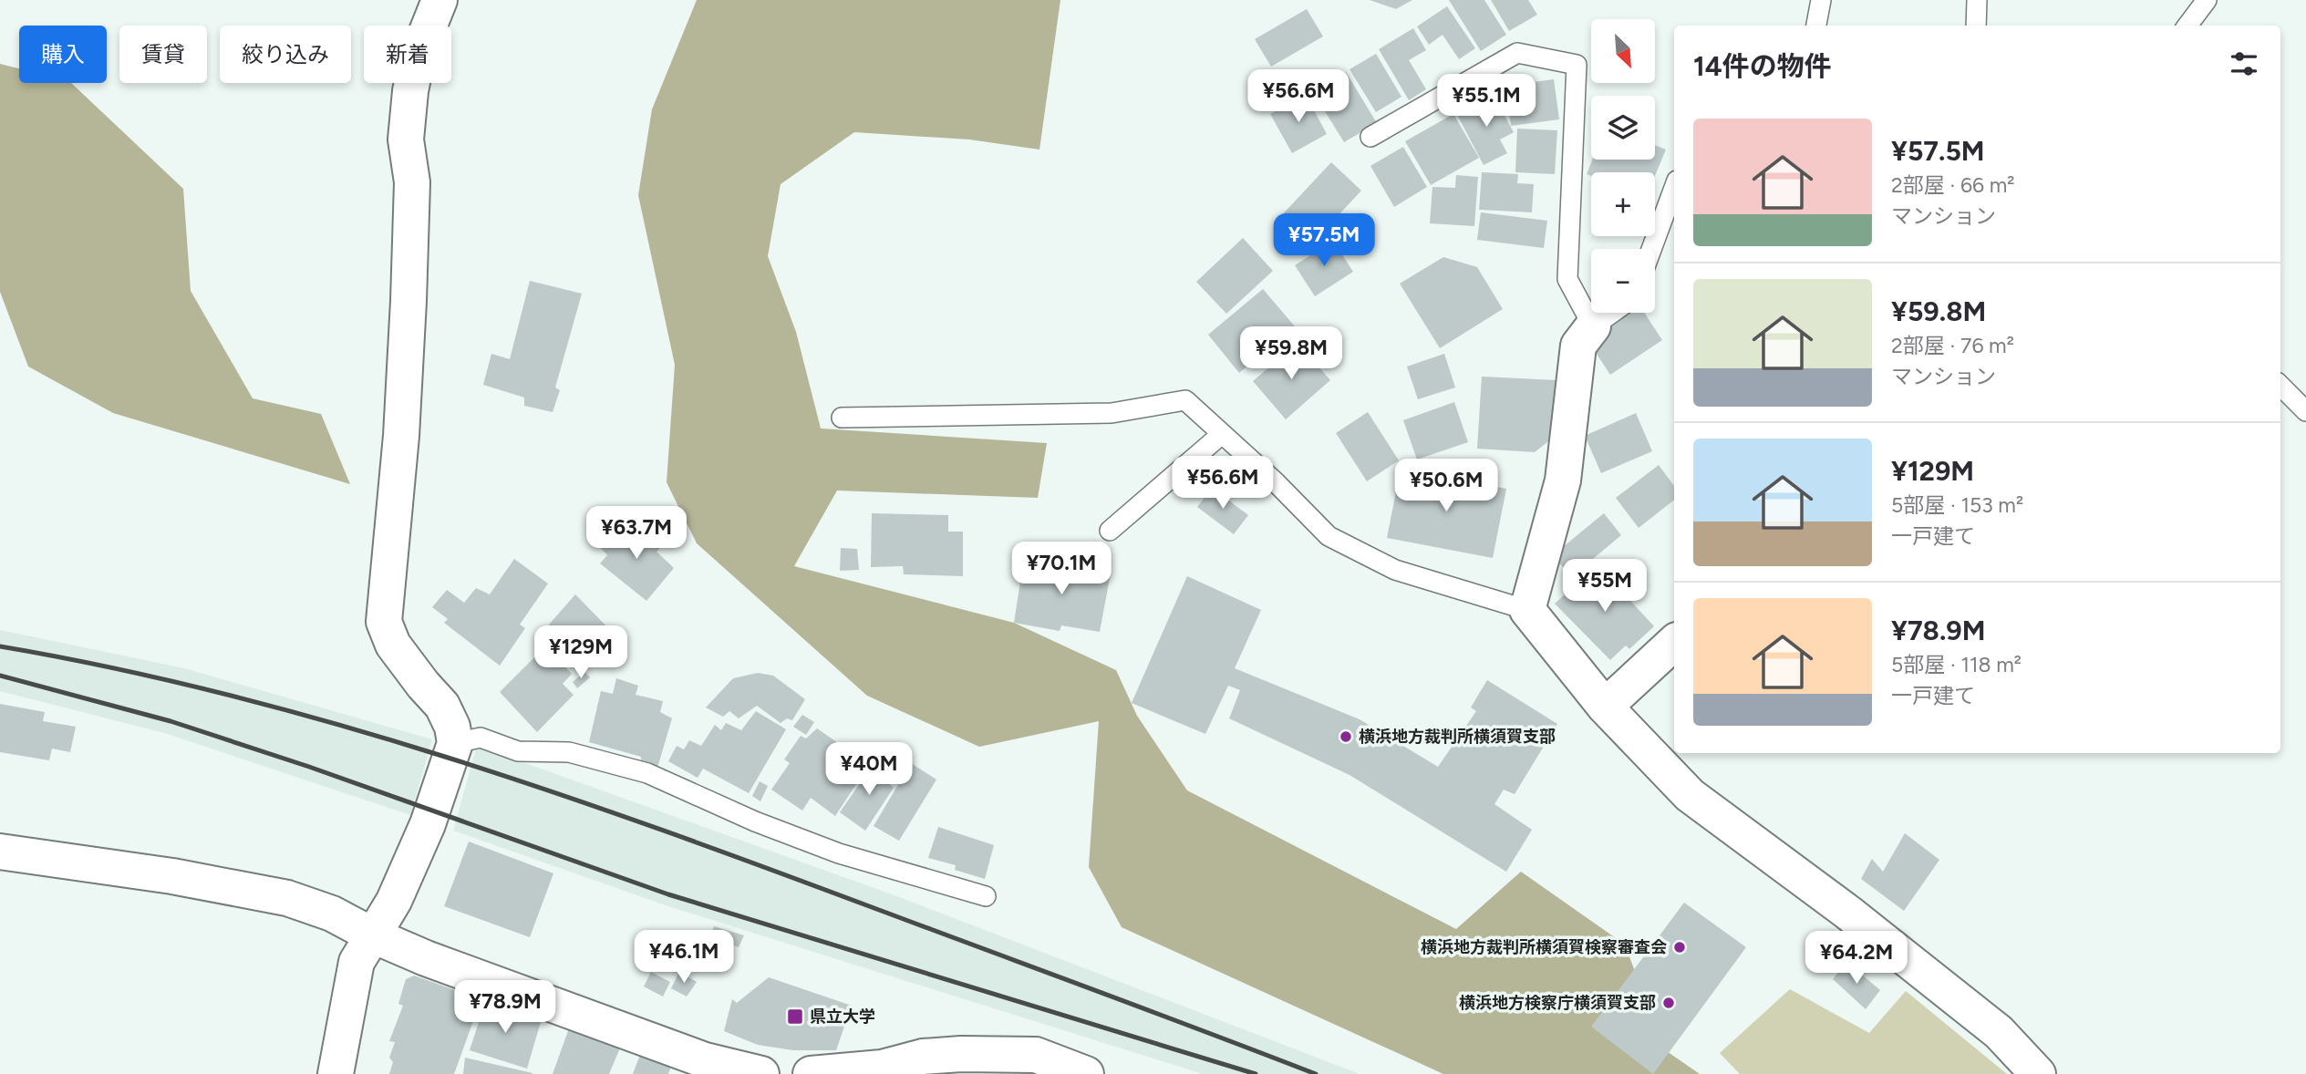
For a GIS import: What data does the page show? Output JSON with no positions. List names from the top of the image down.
{
  "places": {
    "other": ["横浜地方裁判所横須賀支部", "横浜地方裁判所横須賀検察審査会", "横浜地方検察庁横須賀支部"],
    "transit": ["県立大学"]
  },
  "north": "bottom right",
  "page": {
    "map_buttons": ["+", "−"],
    "chip": [
      "購入",
      "賃貸",
      "絞り込み",
      "新着"
    ],
    "heading": "14件の物件",
    "price": [
      "¥56.6M",
      "¥55.1M",
      "¥57.5M",
      "¥59.8M",
      "¥56.6M",
      "¥50.6M",
      "¥63.7M",
      "¥70.1M",
      "¥55M",
      "¥129M",
      "¥40M",
      "¥46.1M",
      "¥64.2M",
      "¥78.9M"
    ],
    "list": [
      {
        "name": "¥57.5M",
        "note": "2部屋 · 66 m² · マンション"
      },
      {
        "name": "¥59.8M",
        "note": "2部屋 · 76 m² · マンション"
      },
      {
        "name": "¥129M",
        "note": "5部屋 · 153 m² · 一戸建て"
      },
      {
        "name": "¥78.9M",
        "note": "5部屋 · 118 m² · 一戸建て"
      }
    ]
  }
}
